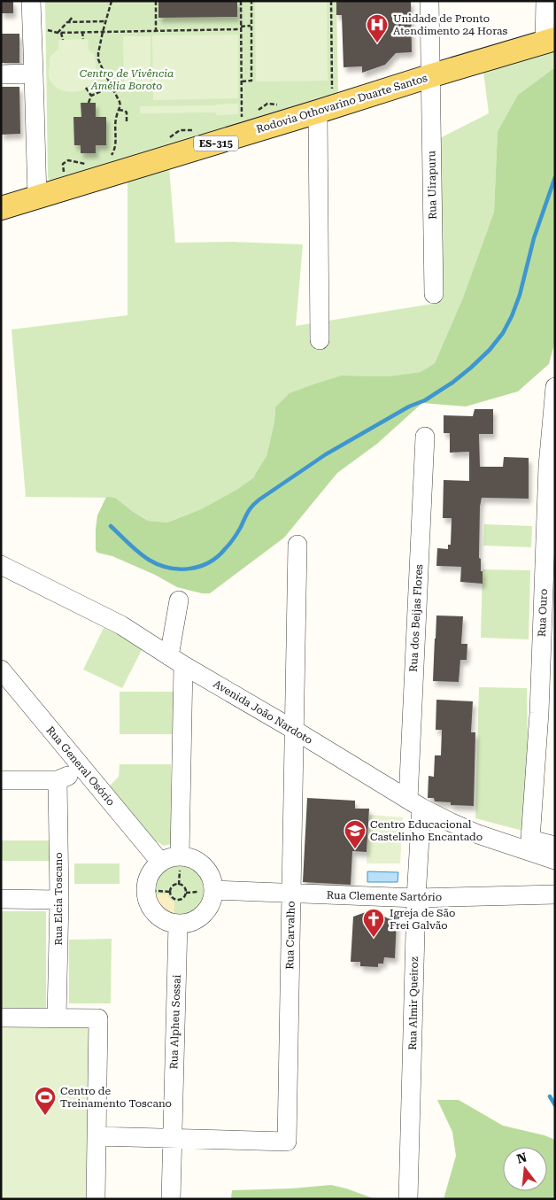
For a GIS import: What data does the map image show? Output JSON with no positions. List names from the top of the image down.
{
  "streets": {
    "main road": ["Rodovia Othovarino Duarte Santos", "ES-315"],
    "street": [
      "Rua Uirapuru",
      "Rua Ouro",
      "Rua dos Beijas Flores",
      "Avenida João Nardoto",
      "Rua General Osório",
      "Rua Clemente Sartório",
      "Rua Elcia Toscano",
      "Rua Carvalho",
      "Rua Almir Queiroz",
      "Rua Alpheu Sossai"
    ]
  },
  "crossings": [
    ["Rodovia Othovarino Duarte Santos", "Rua Uirapuru"],
    ["Rua Ouro", "Avenida João Nardoto"],
    ["Rua dos Beijas Flores", "Avenida João Nardoto"],
    ["Rua dos Beijas Flores", "Rua Almir Queiroz"],
    ["Avenida João Nardoto", "Rua Carvalho"],
    ["Avenida João Nardoto", "Rua Almir Queiroz"],
    ["Rua Clemente Sartório", "Rua Carvalho"],
    ["Rua Clemente Sartório", "Rua Almir Queiroz"],
    ["Rua Carvalho", "Rua Alpheu Sossai"]
  ],
  "parks": ["Centro de Vivência Amélia Boroto"],
  "places": {
    "hospital": ["Unidade de Pronto Atendimento 24 Horas"],
    "school or university": ["Centro Educacional Castelinho Encantado"],
    "church": ["Igreja de São Frei Galvão"],
    "sports": ["Centro de Treinamento Toscano"]
  },
  "north": "top"
}
